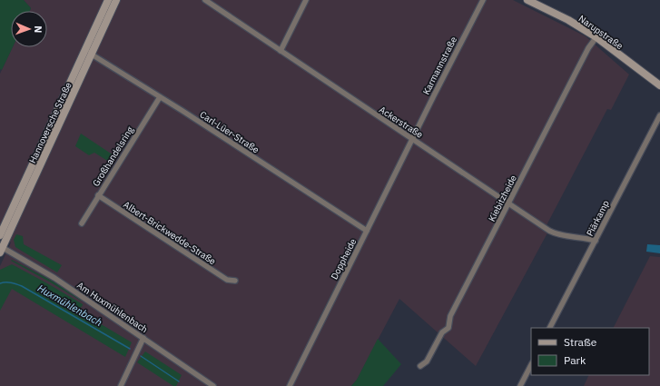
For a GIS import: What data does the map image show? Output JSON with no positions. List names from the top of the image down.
{
  "streets": {
    "main road": ["Narupstraße", "Hannoversche Straße"],
    "street": [
      "Karmannstraße",
      "Ackerstraße",
      "Carl-Lüer-Straße",
      "Großhandelsring",
      "Kiebitzheide",
      "Piärkamp",
      "Albert-Brickwedde-Straße",
      "Doppheide",
      "Am Huxmühlenbach"
    ]
  },
  "crossings": [
    ["Narupstraße", "Kiebitzheide"],
    ["Karmannstraße", "Ackerstraße"],
    ["Karmannstraße", "Doppheide"],
    ["Ackerstraße", "Kiebitzheide"],
    ["Ackerstraße", "Piärkamp"],
    ["Ackerstraße", "Doppheide"],
    ["Hannoversche Straße", "Carl-Lüer-Straße"],
    ["Hannoversche Straße", "Am Huxmühlenbach"],
    ["Carl-Lüer-Straße", "Großhandelsring"],
    ["Carl-Lüer-Straße", "Doppheide"],
    ["Großhandelsring", "Albert-Brickwedde-Straße"]
  ],
  "water": ["Huxmühlenbach"],
  "legend": ["Straße", "Park"],
  "north": "right"
}
